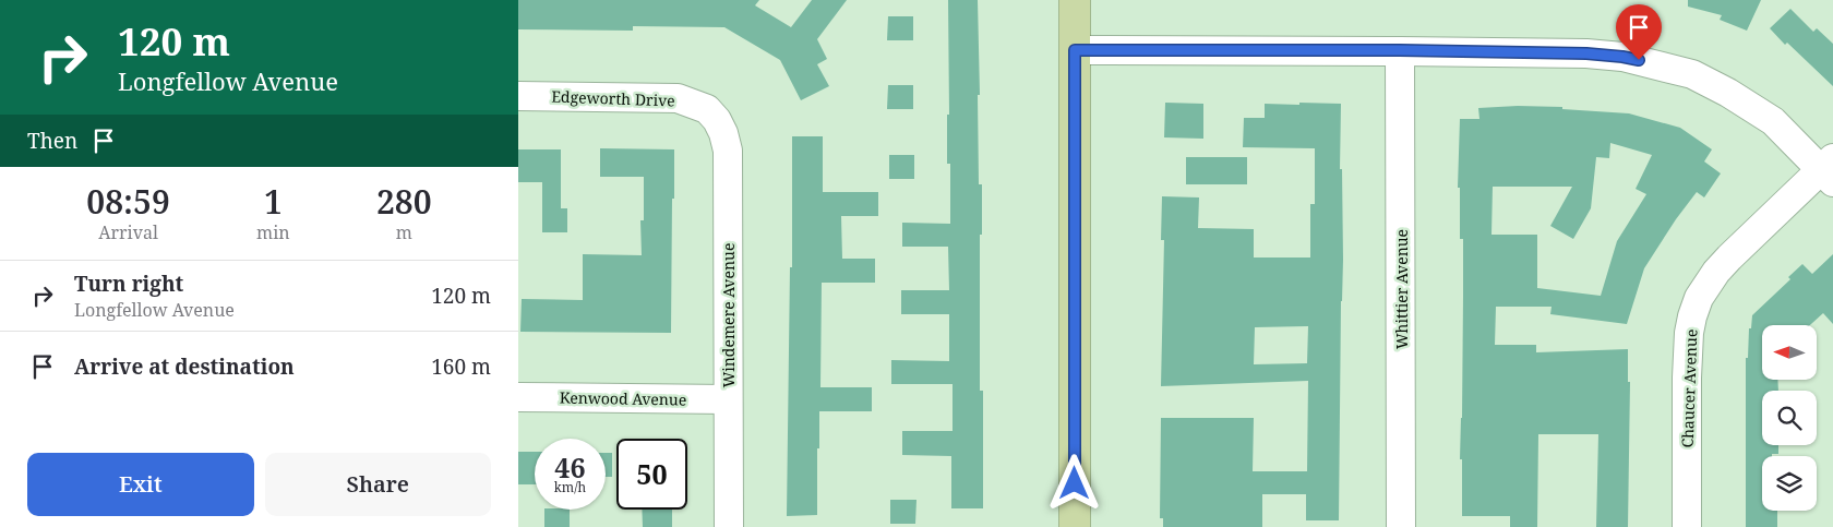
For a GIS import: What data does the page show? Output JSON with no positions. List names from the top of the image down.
{
  "streets": {
    "street": [
      "Edgeworth Drive",
      "Whittier Avenue",
      "Windemere Avenue",
      "Chaucer Avenue",
      "Kenwood Avenue"
    ]
  },
  "crossings": [
    ["Edgeworth Drive", "Windemere Avenue"],
    ["Windemere Avenue", "Kenwood Avenue"]
  ],
  "north": "left",
  "page": {
    "turn": ["120 m", "Longfellow Avenue"],
    "then": "Then",
    "eta": [
      "08:59",
      "Arrival",
      "1",
      "min",
      "280",
      "m"
    ],
    "list": [
      {
        "name": "Turn right",
        "note": "Longfellow Avenue",
        "value": "120 m"
      },
      {
        "name": "Arrive at destination",
        "value": "160 m"
      }
    ],
    "speed": "46 km/h",
    "limit": "50",
    "buttons": ["Exit", "Share"]
  }
}
